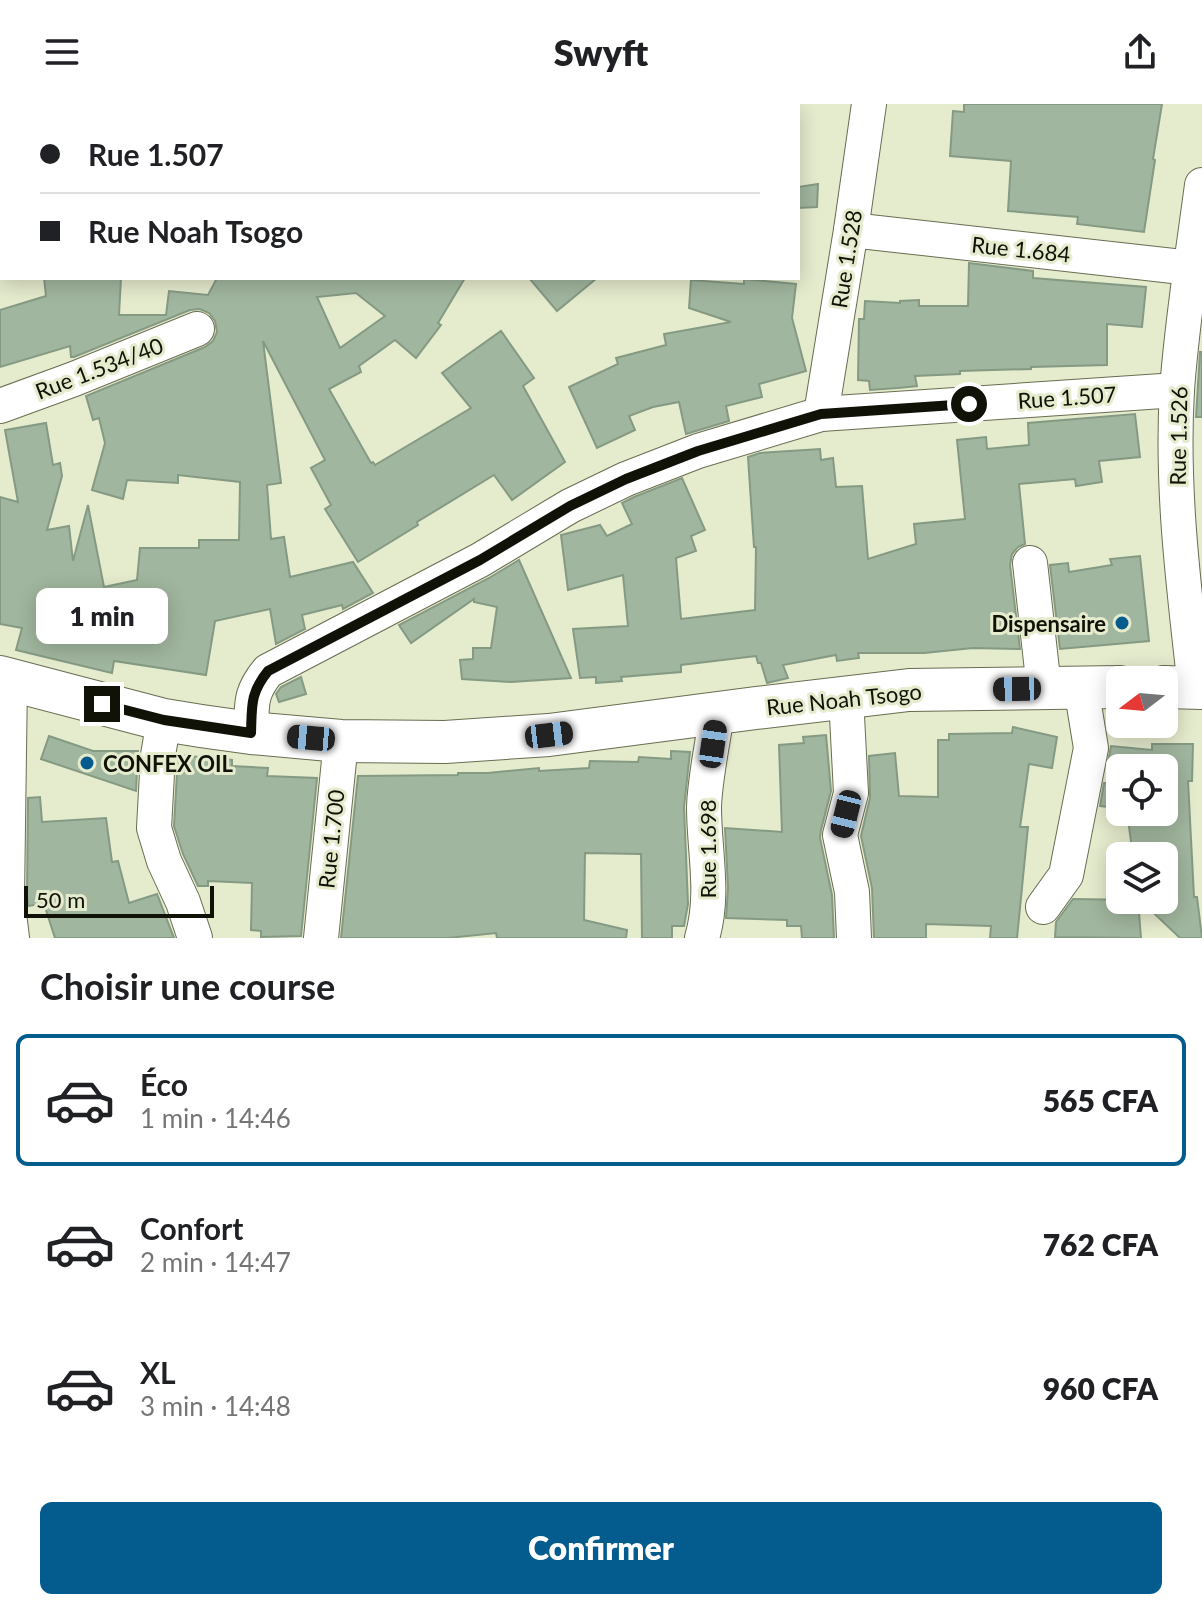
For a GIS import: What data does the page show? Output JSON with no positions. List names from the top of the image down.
{
  "streets": {
    "main road": ["Rue Noah Tsogo"],
    "street": [
      "Rue 1.684",
      "Rue 1.528",
      "Rue 1.534/40",
      "Rue 1.507",
      "Rue 1.526",
      "Rue 1.700",
      "Rue 1.698"
    ]
  },
  "crossings": [
    ["Rue 1.684", "Rue 1.528"],
    ["Rue 1.684", "Rue 1.526"],
    ["Rue 1.528", "Rue 1.507"],
    ["Rue 1.507", "Rue 1.526"],
    ["Rue 1.507", "Rue Noah Tsogo"],
    ["Rue Noah Tsogo", "Rue 1.700"],
    ["Rue Noah Tsogo", "Rue 1.698"]
  ],
  "places": ["Dispensaire", "CONFEX OIL"],
  "scale_bar": "50 m",
  "north": "left",
  "page": {
    "header": "Swyft",
    "banner": ["Rue 1.507", "Rue Noah Tsogo"],
    "bubble": "1 min",
    "scale": "50 m",
    "heading": "Choisir une course",
    "list": [
      {
        "name": "Éco",
        "note": "1 min · 14:46",
        "value": "565 CFA"
      },
      {
        "name": "Confort",
        "note": "2 min · 14:47",
        "value": "762 CFA"
      },
      {
        "name": "XL",
        "note": "3 min · 14:48",
        "value": "960 CFA"
      }
    ],
    "buttons": "Confirmer"
  }
}
